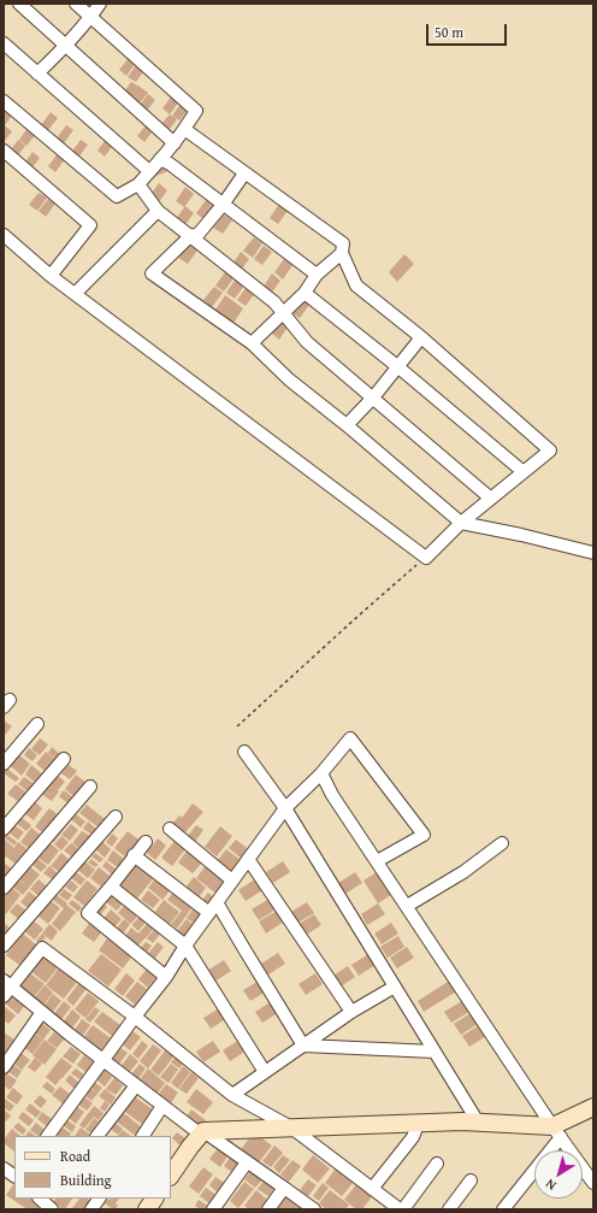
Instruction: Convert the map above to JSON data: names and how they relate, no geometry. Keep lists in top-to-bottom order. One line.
{"legend":["Road","Building"],"scale_bar":"50 m","north":"bottom left"}
